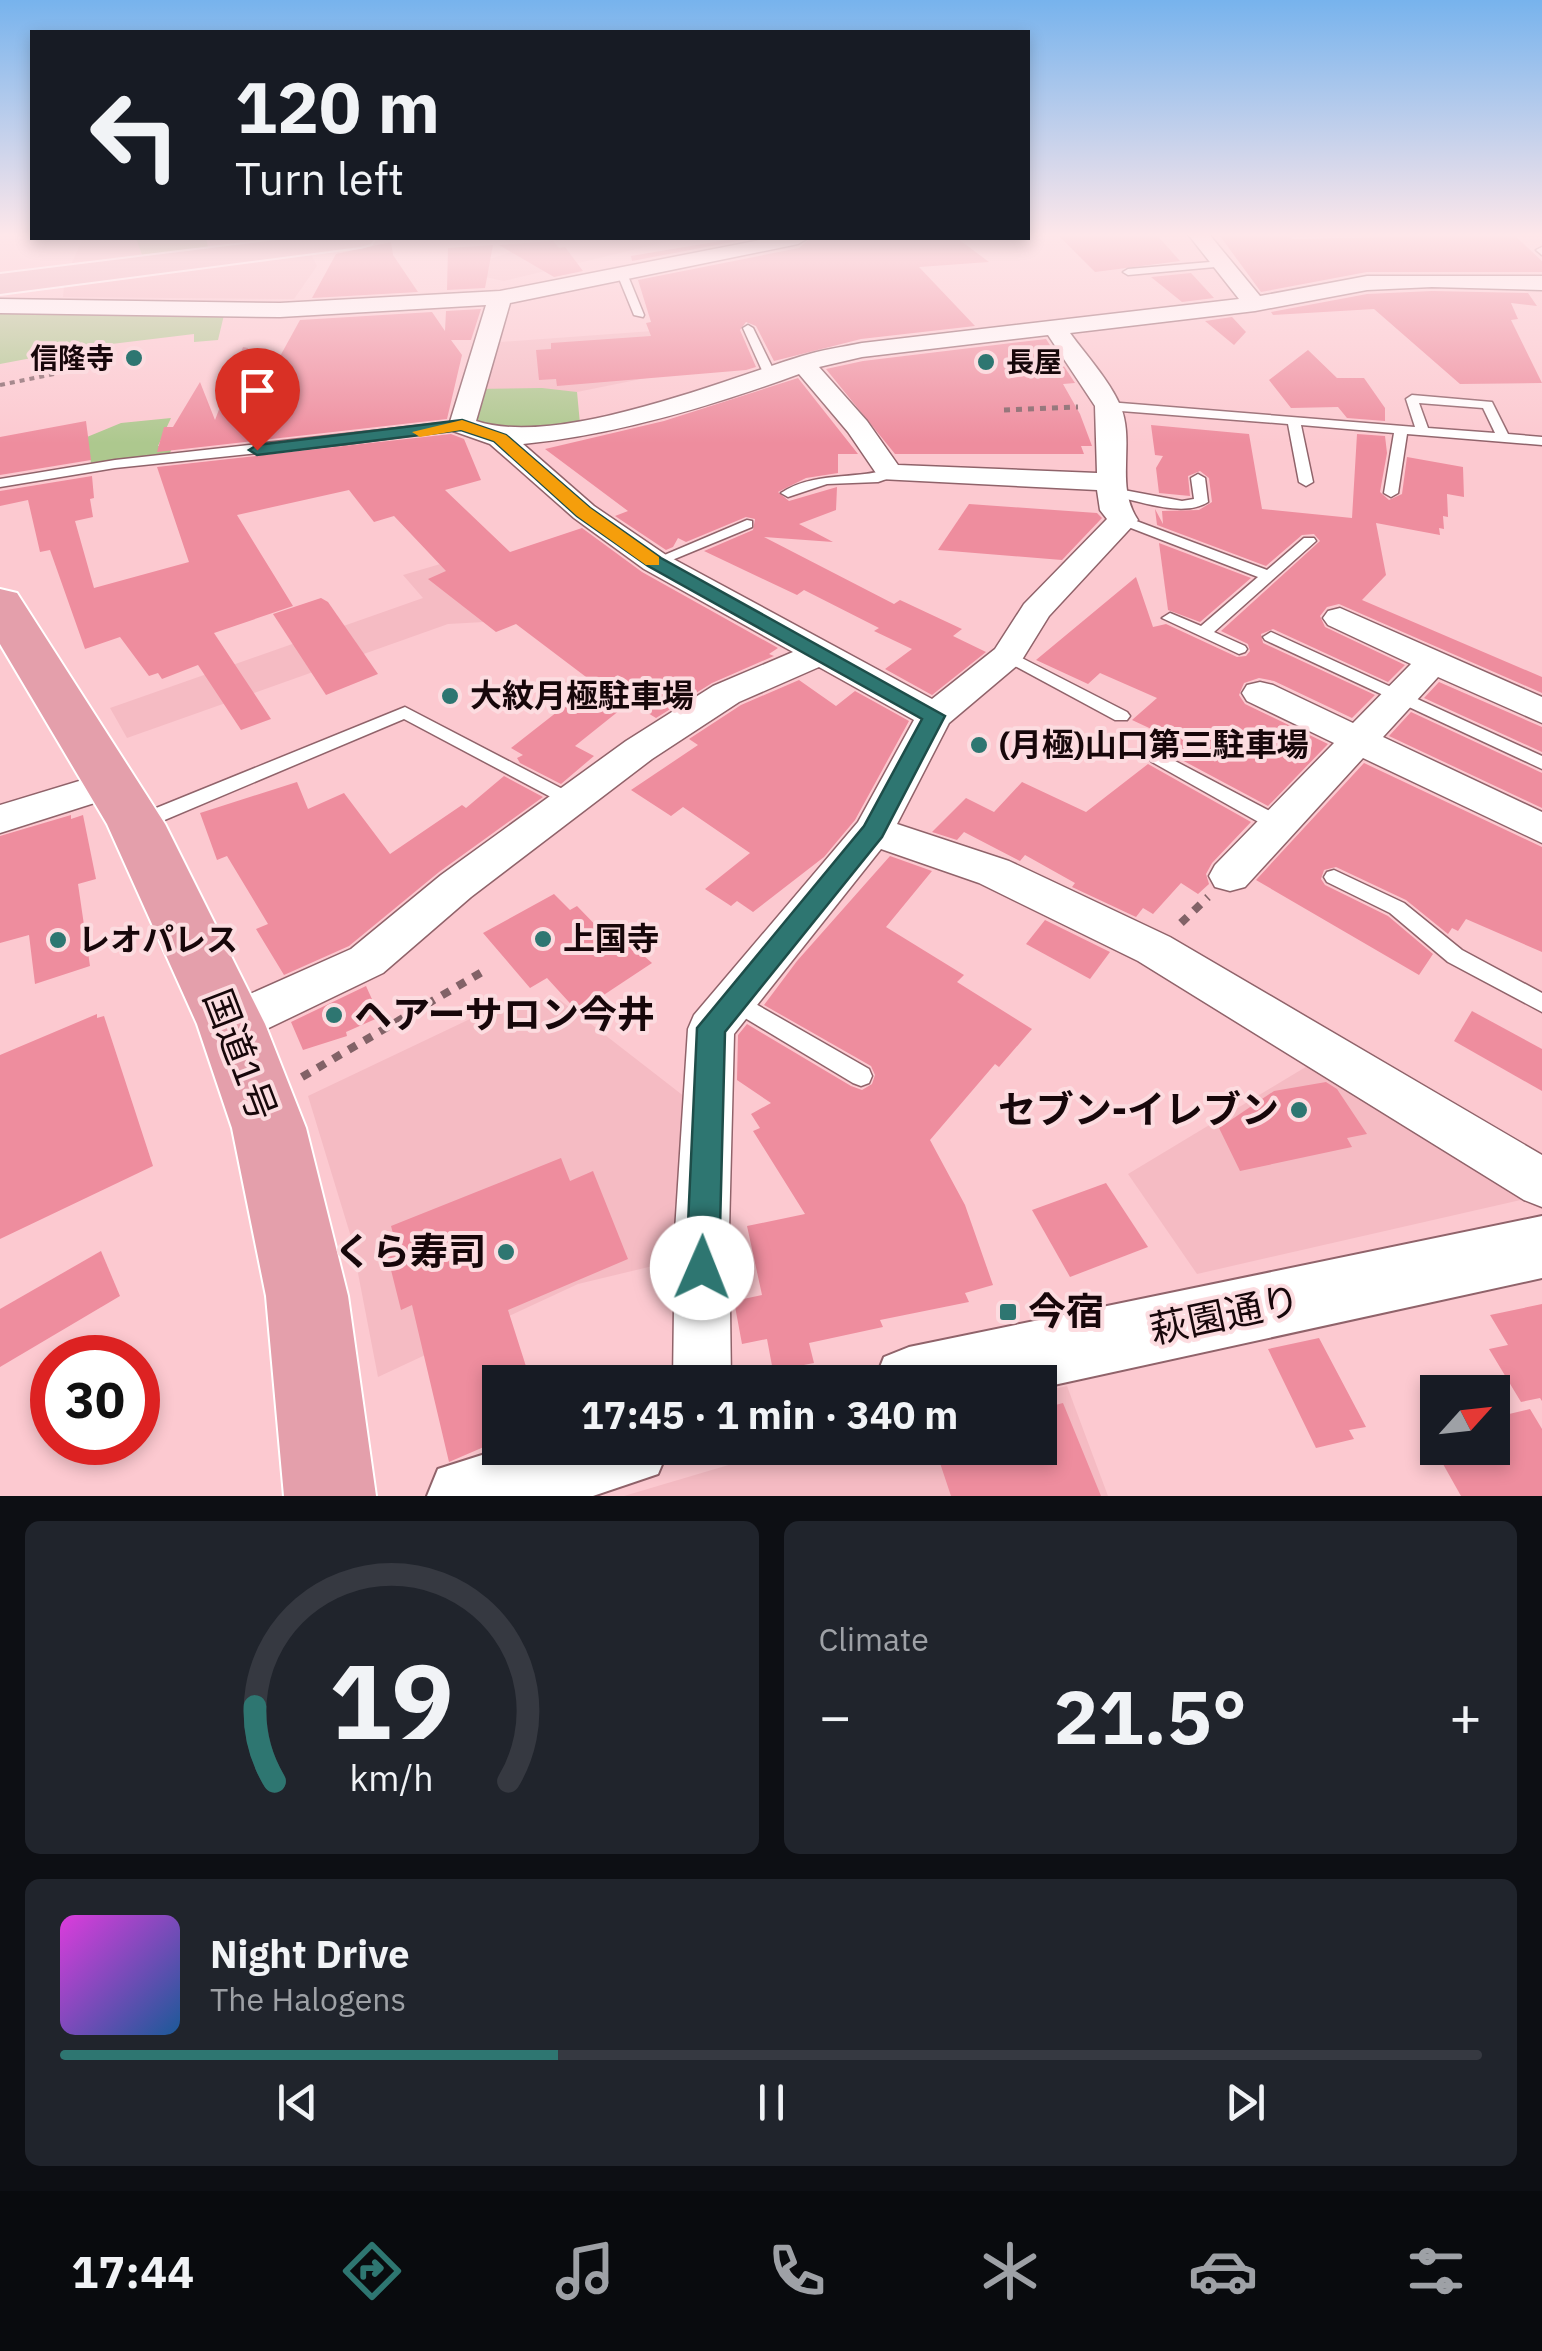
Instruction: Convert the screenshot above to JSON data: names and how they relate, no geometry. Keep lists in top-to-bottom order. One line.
{"streets":{"highway":["国道1号"],"street":["萩園通り"]},"places":{"other":["信隆寺","長屋","大紋月極駐車場","(月極)山口第三駐車場","上国寺","レオパレス","ヘアーサロン今井","セブン-イレブン","くら寿司"],"transit":["今宿"]},"north":"top right","page":{"turn":["120 m","Turn left"],"limit":"30","trip":"17:45 · 1 min · 340 m","tile":"Climate","heat":["−","21.5°","+"],"song":["Night Drive","The Halogens"],"tabs":"17:44","gauge":["19","km/h"]}}
